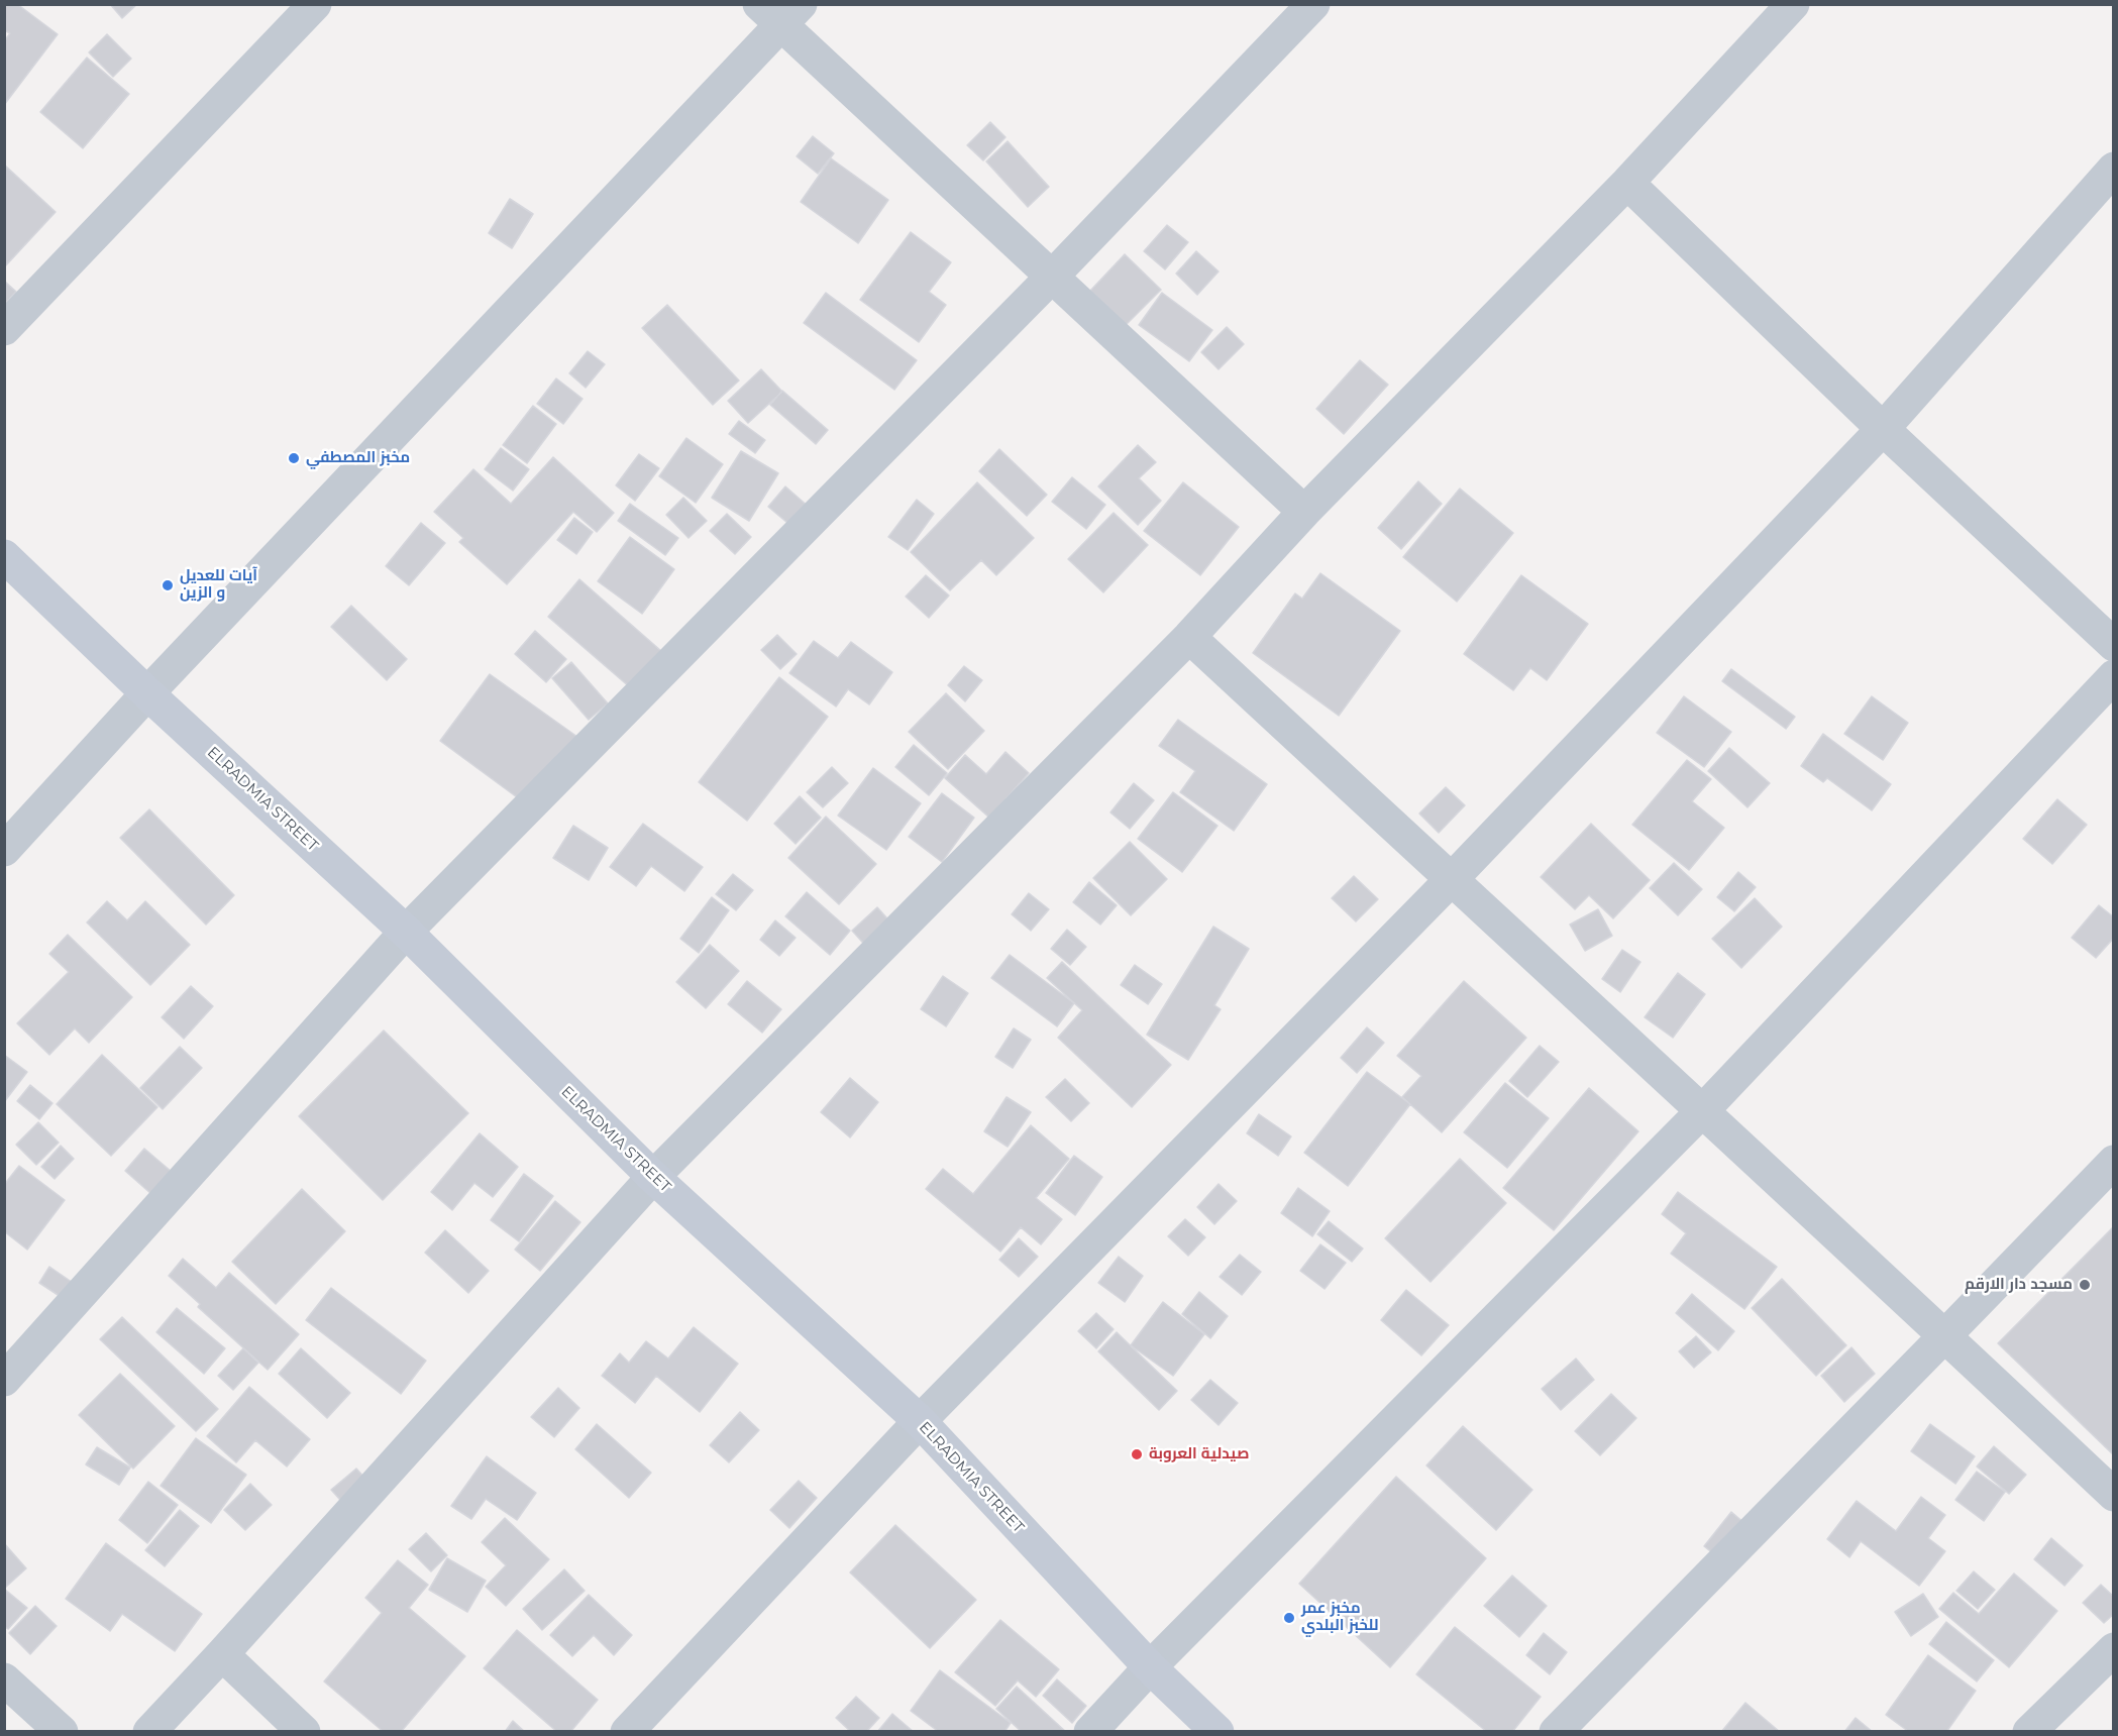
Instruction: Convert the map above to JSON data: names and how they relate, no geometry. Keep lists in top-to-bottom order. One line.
{"streets":{"street":["ELRADMIA STREET"]},"places":["مخبز المصطفي","آيات للعديل و الزين","مسجد دار الارقم","صيدلية العروبة","مخبز عمر للخبز البلدي"]}
